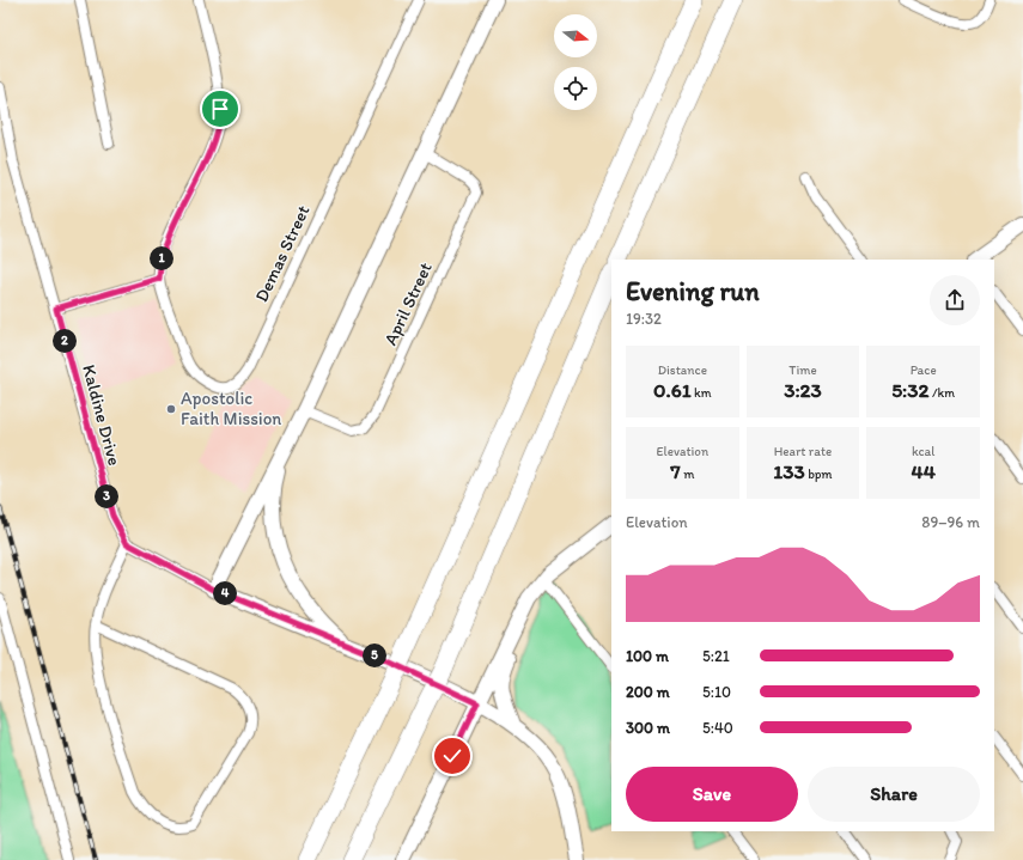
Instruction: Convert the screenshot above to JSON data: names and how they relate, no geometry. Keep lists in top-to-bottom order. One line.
{"streets":{"street":["Demas Street","April Street","Kaldine Drive"]},"places":["Apostolic Faith Mission"],"north":"right","page":{"pins":["1","2","3","4","5"],"heading":["Evening run","19:32"],"stats":[["Distance","0.61 km"],["Time","3:23"],["Pace","5:32 /km"],["Elevation","7 m"],["Heart rate","133 bpm"],["kcal","44"]],"chart":["Elevation","89–96 m"],"list":[{"name":"100 m","note":"5:21"},{"name":"200 m","note":"5:10"},{"name":"300 m","note":"5:40"}],"buttons":["Save","Share"]}}
